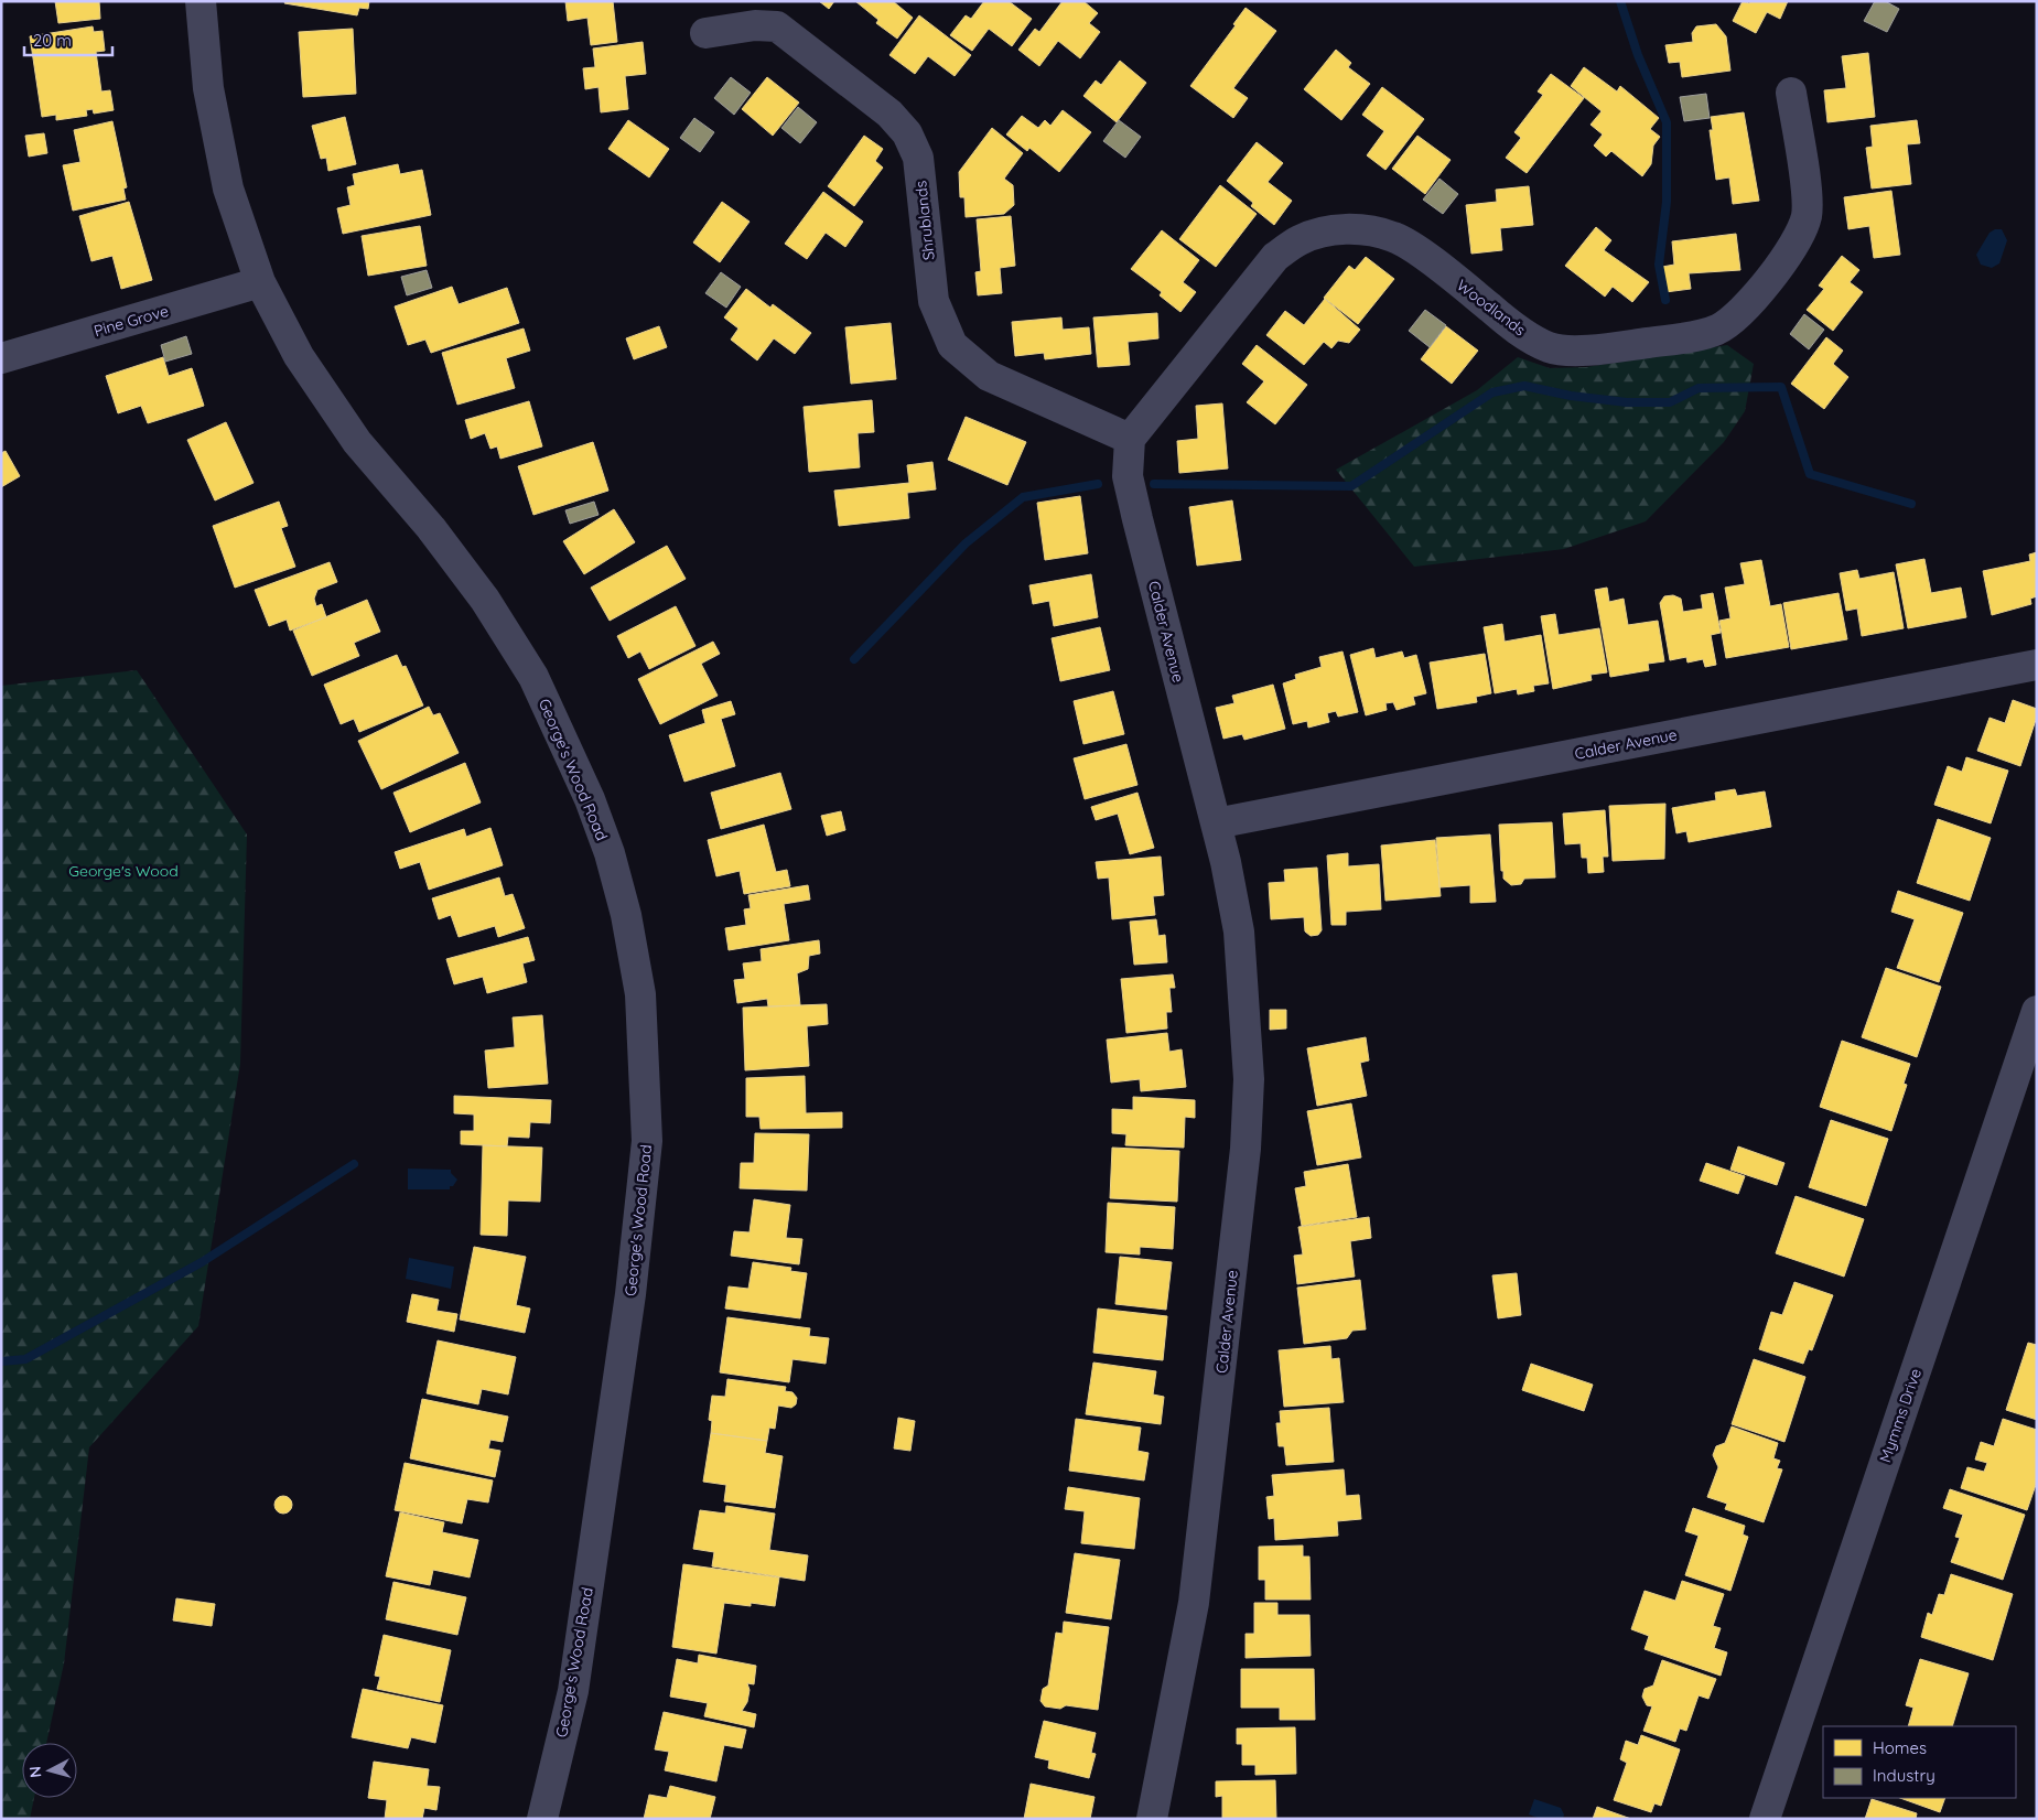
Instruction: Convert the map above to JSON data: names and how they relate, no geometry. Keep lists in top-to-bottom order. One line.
{"streets":{"street":["Shrublands","Woodlands","Pine Grove","Calder Avenue","George's Wood Road","Mymms Drive"]},"crossings":[["Shrublands","Woodlands"],["Shrublands","Calder Avenue"],["Woodlands","Calder Avenue"],["Pine Grove","George's Wood Road"]],"parks":["George's Wood"],"legend":["Homes","Industry"],"scale_bar":"20 m","north":"left"}
